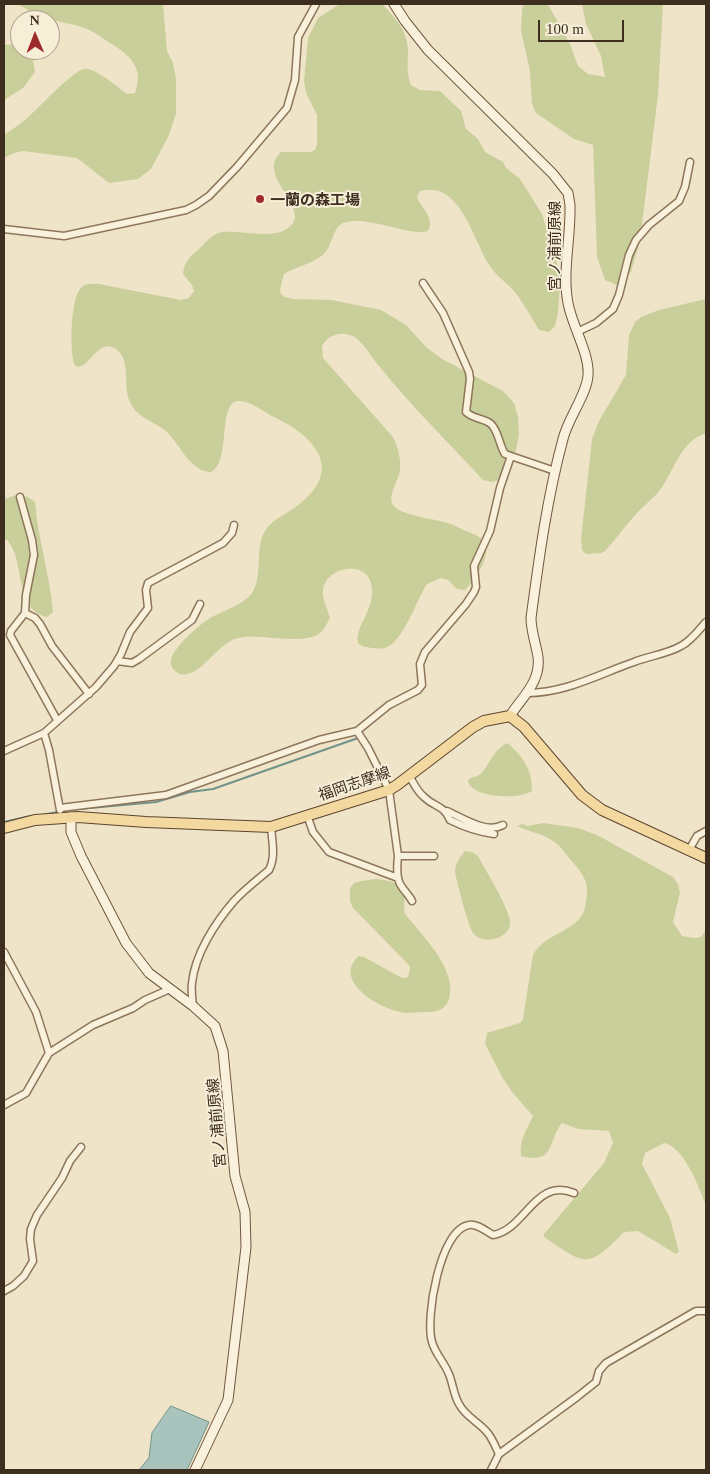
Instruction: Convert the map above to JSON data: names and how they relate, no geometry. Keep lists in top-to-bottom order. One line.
{"streets":{"main road":["宮ノ浦前原線","福岡志摩線"]},"crossings":[["宮ノ浦前原線","福岡志摩線"]],"places":["一蘭の森工場"],"scale_bar":"100 m","north":"top"}
